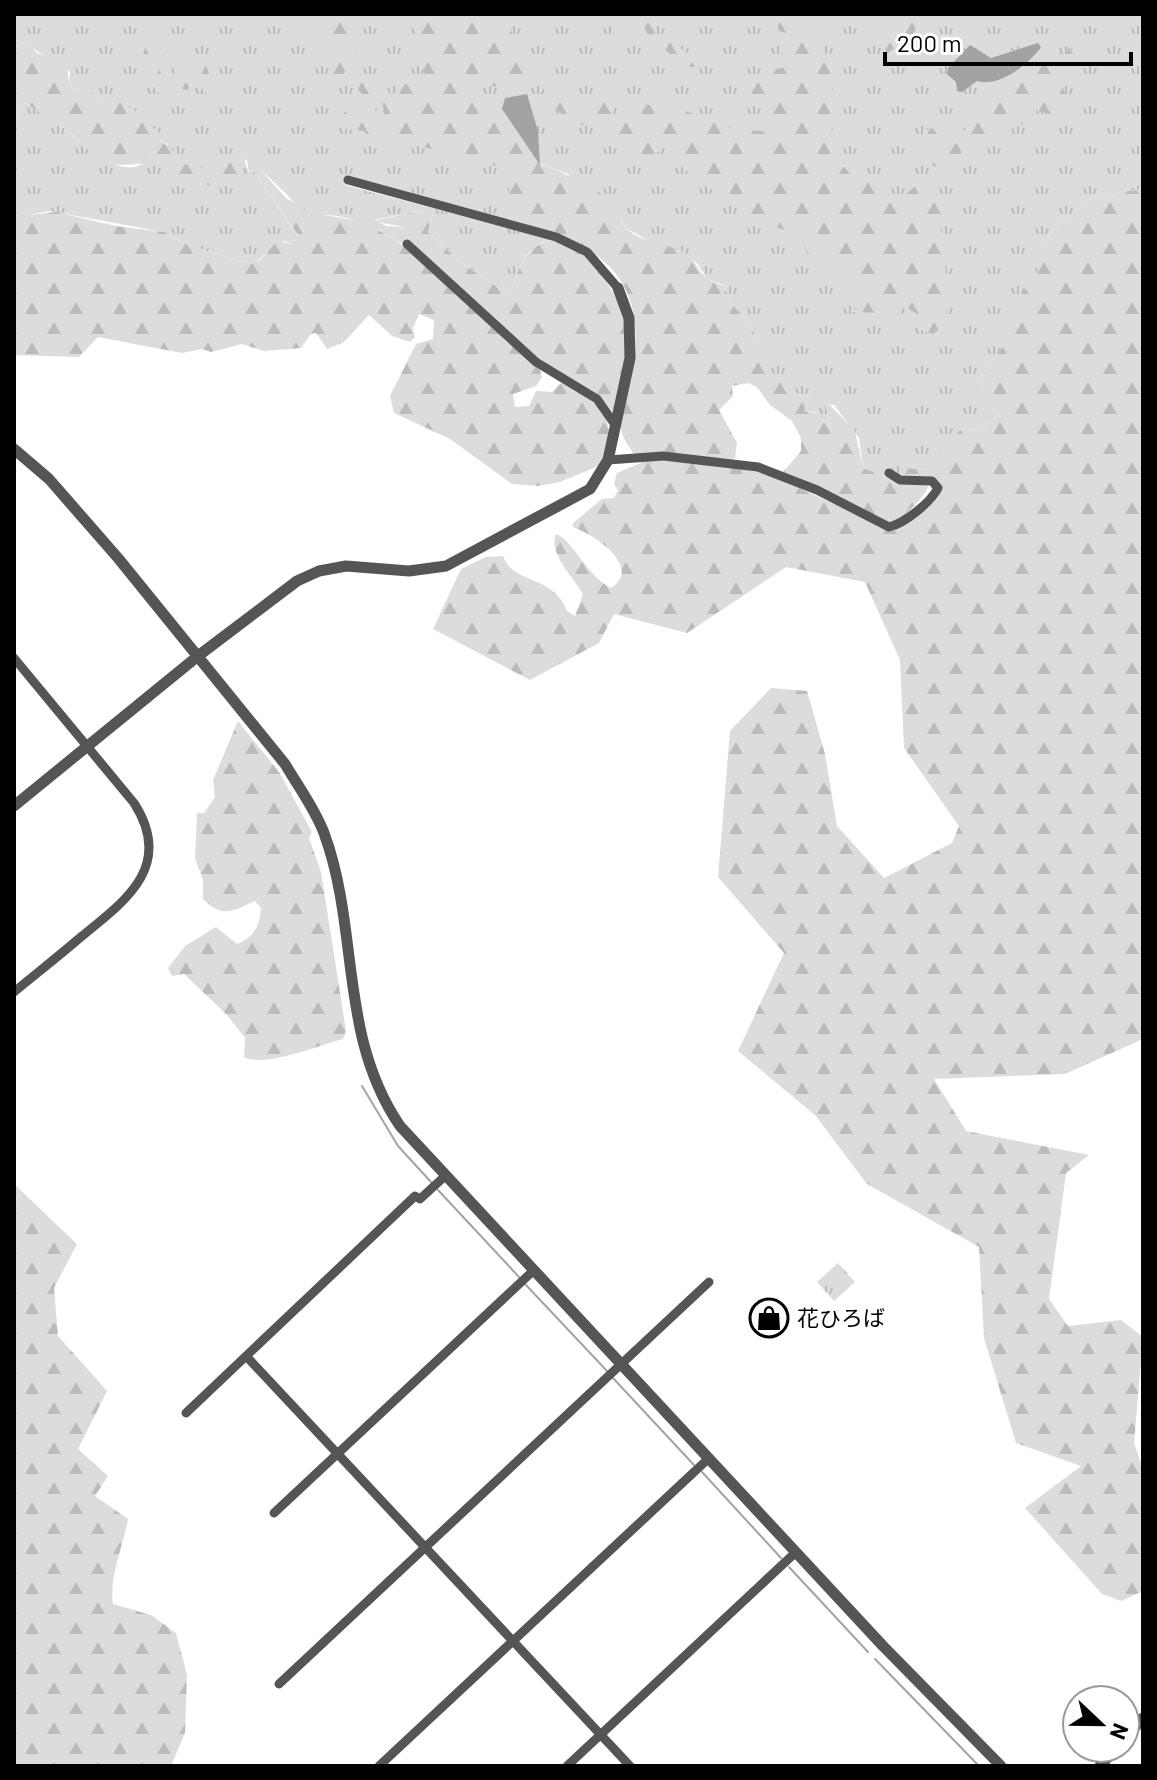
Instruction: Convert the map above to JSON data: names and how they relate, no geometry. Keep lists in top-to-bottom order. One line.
{"places":{"shop":["花ひろば"]},"scale_bar":"200 m","north":"right"}
